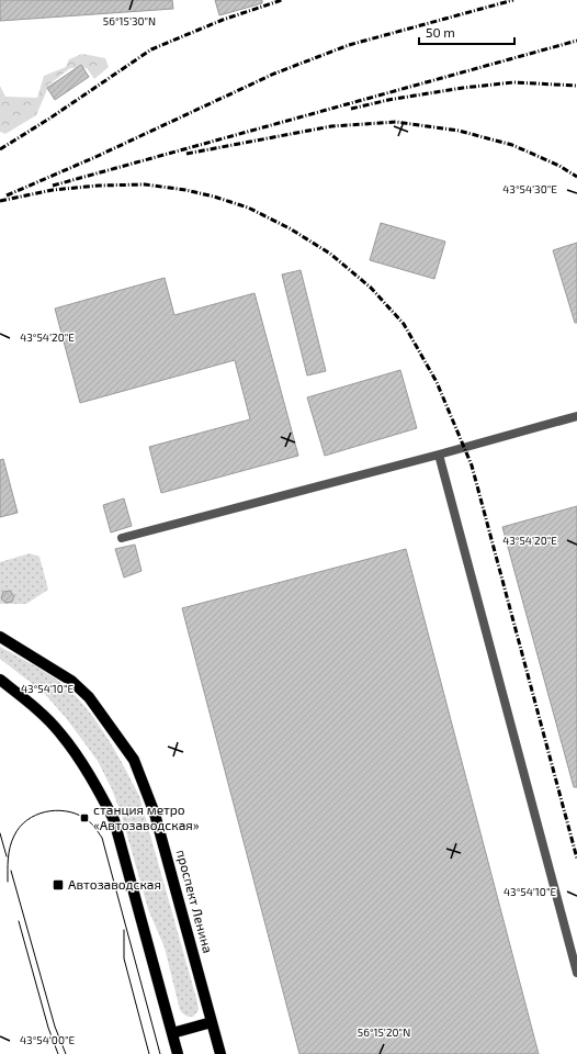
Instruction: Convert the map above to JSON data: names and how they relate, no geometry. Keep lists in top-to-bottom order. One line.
{"streets":{"main road":["проспект Ленина"]},"places":{"transit":["станция метро «Автозаводская»","Автозаводская"]},"scale_bar":"50 m","coordinates":["56°15'30\"N","43°54'30\"E","43°54'20\"E","43°54'10\"E","56°15'20\"N","43°54'00\"E"]}
